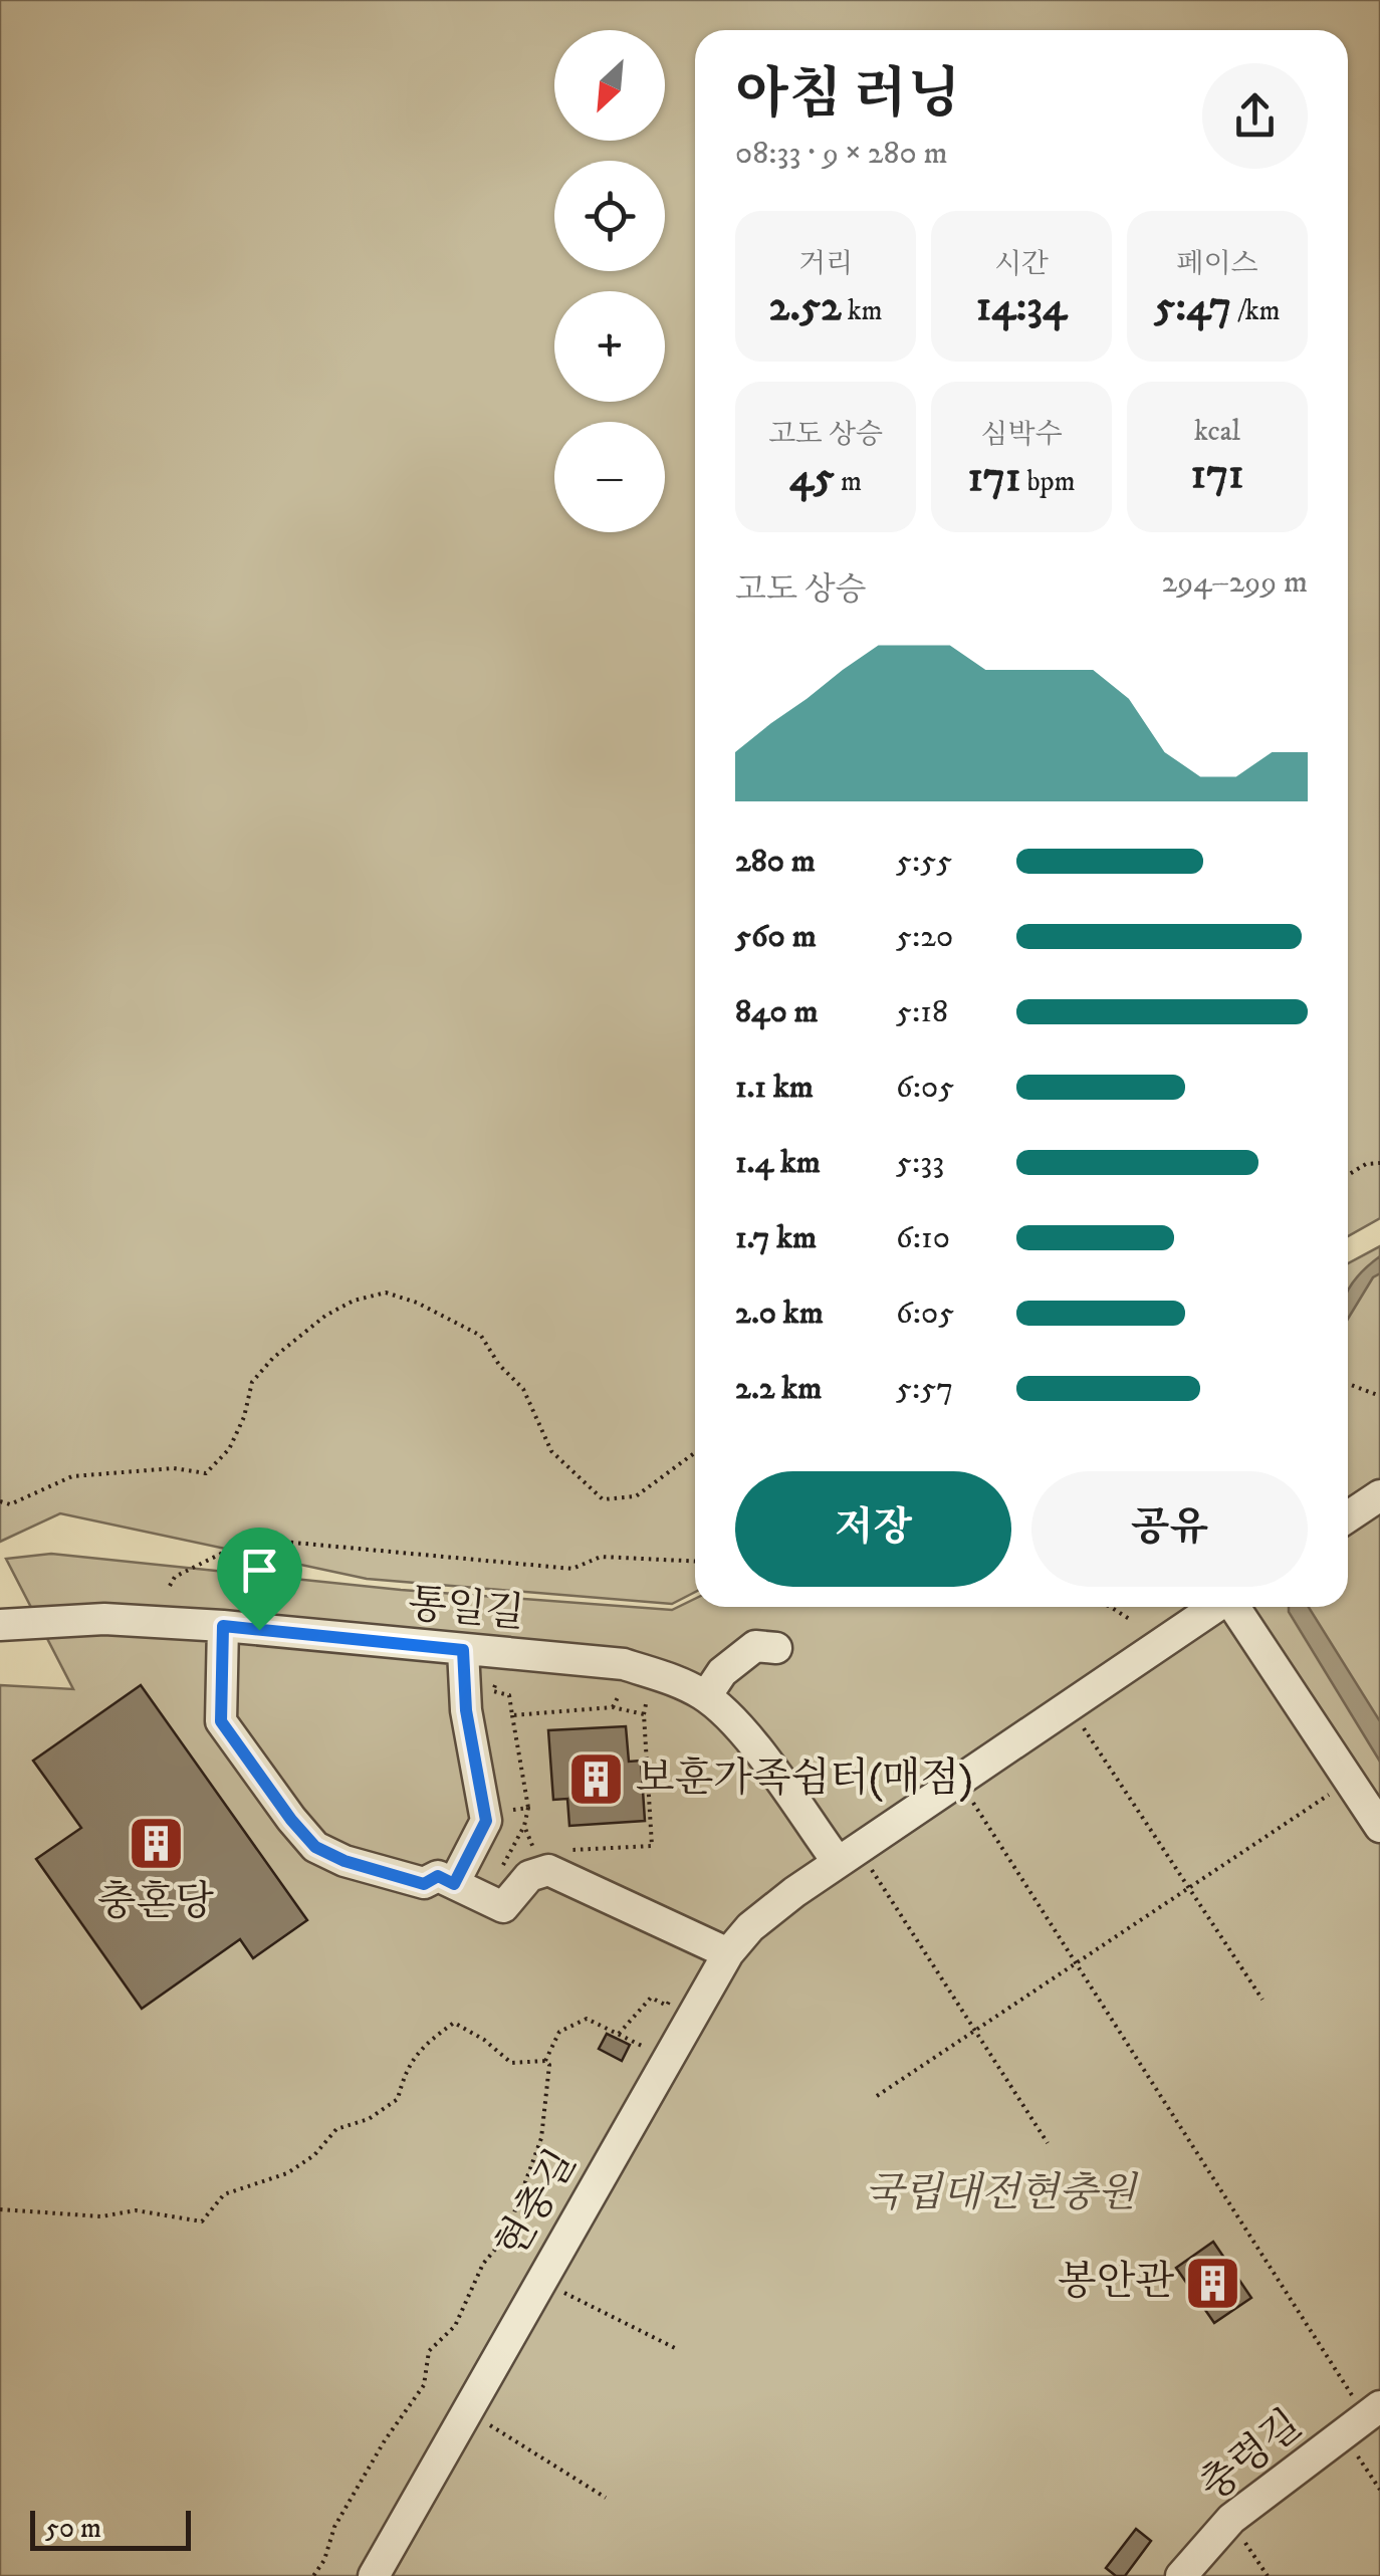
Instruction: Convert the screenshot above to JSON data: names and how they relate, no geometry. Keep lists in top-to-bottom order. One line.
{"streets":{"lane":["통일길","현충길","충령길"]},"crossings":[["통일길","현충길"]],"parks":["국립대전현충원"],"places":{"building":["보훈가족쉼터(매점)","충혼당","봉안관"]},"scale_bar":"50 m","north":"bottom left","page":{"map_buttons":["+","−"],"heading":["아침 러닝","08:33 · 9 × 280 m"],"stats":[["거리","2.52 km"],["시간","14:34"],["페이스","5:47 /km"],["고도 상승","45 m"],["심박수","171 bpm"],["kcal","171"]],"chart":["고도 상승","294–299 m"],"list":[{"name":"280 m","note":"5:55"},{"name":"560 m","note":"5:20"},{"name":"840 m","note":"5:18"},{"name":"1.1 km","note":"6:05"},{"name":"1.4 km","note":"5:33"},{"name":"1.7 km","note":"6:10"},{"name":"2.0 km","note":"6:05"},{"name":"2.2 km","note":"5:57"}],"buttons":["저장","공유"],"scale":"50 m"}}
